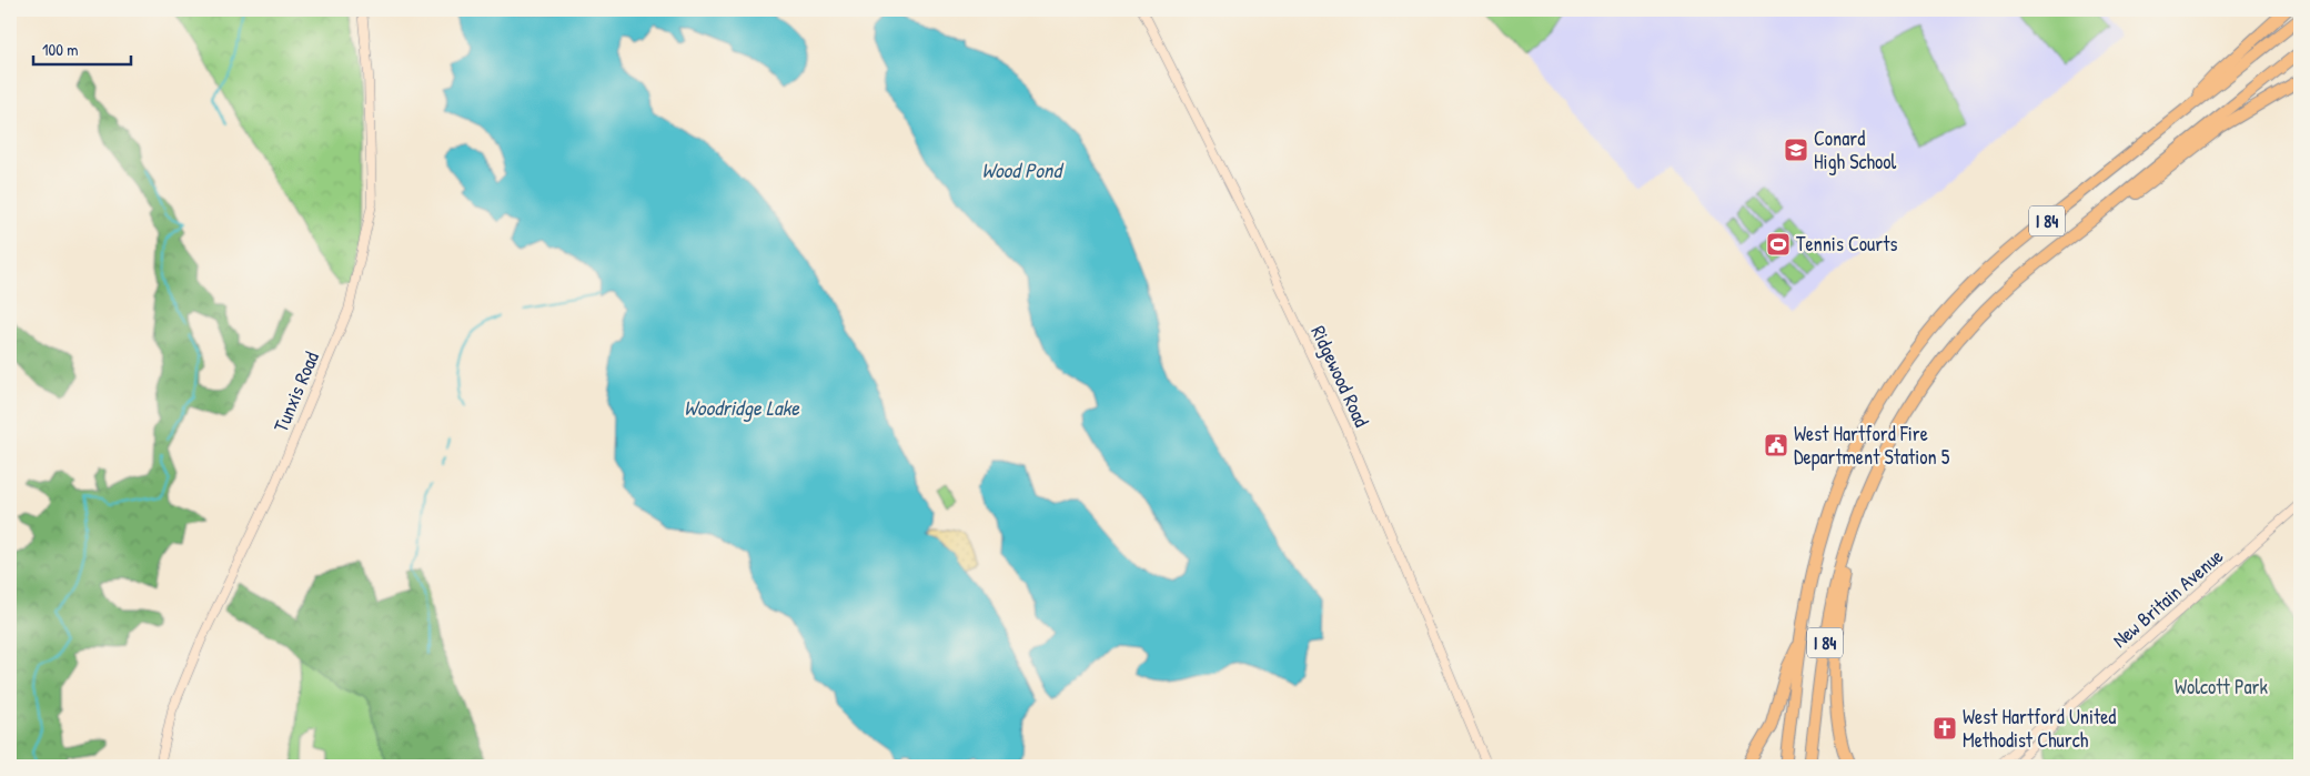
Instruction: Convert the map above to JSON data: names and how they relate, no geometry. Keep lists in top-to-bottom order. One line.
{"streets":{"highway":["I 84"],"main road":["Ridgewood Road","Tunxis Road","New Britain Avenue"]},"water":["Wood Pond","Woodridge Lake"],"parks":["Wolcott Park"],"places":{"school or university":["Conard High School"],"sports":["Tennis Courts"],"public building":["West Hartford Fire Department Station 5"],"church":["West Hartford United Methodist Church"]},"scale_bar":"100 m"}
